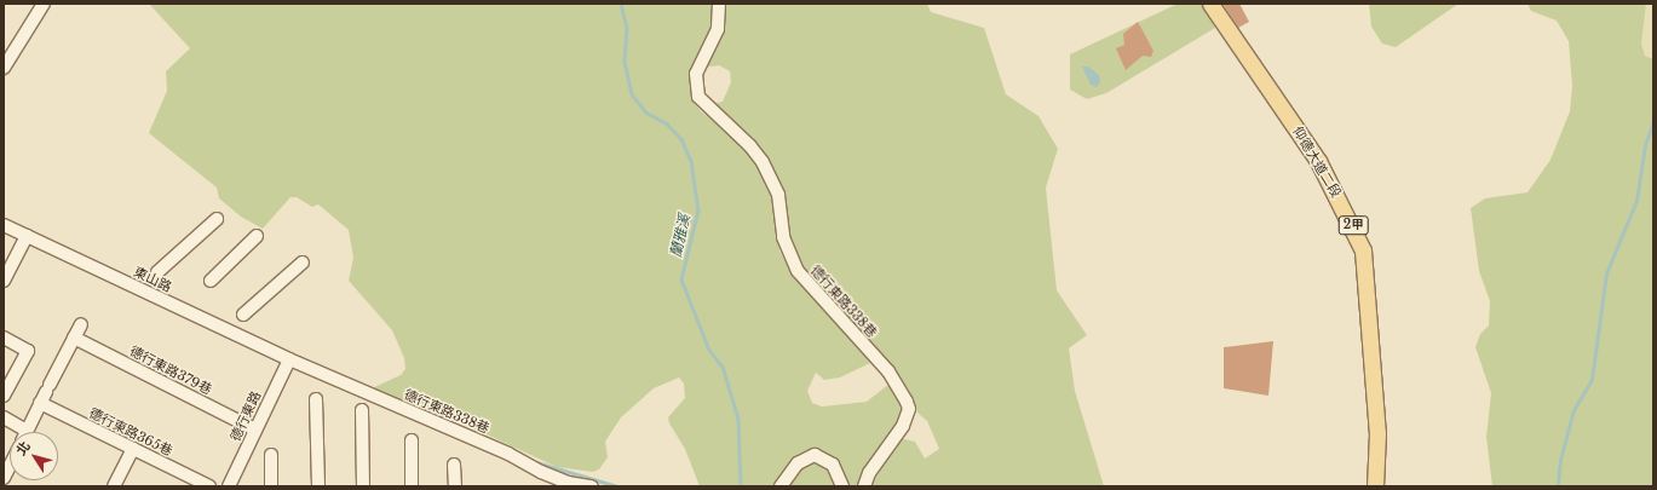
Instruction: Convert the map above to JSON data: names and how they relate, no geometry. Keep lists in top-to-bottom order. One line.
{"streets":{"main road":["仰德大道二段","2甲"],"street":["東山路","德行東路338巷","德行東路379巷","德行東路","德行東路365巷"]},"crossings":[["東山路","德行東路338巷"],["東山路","德行東路"],["德行東路338巷","德行東路"],["德行東路379巷","德行東路"]],"water":["蘭雅溪"],"north":"top left"}
